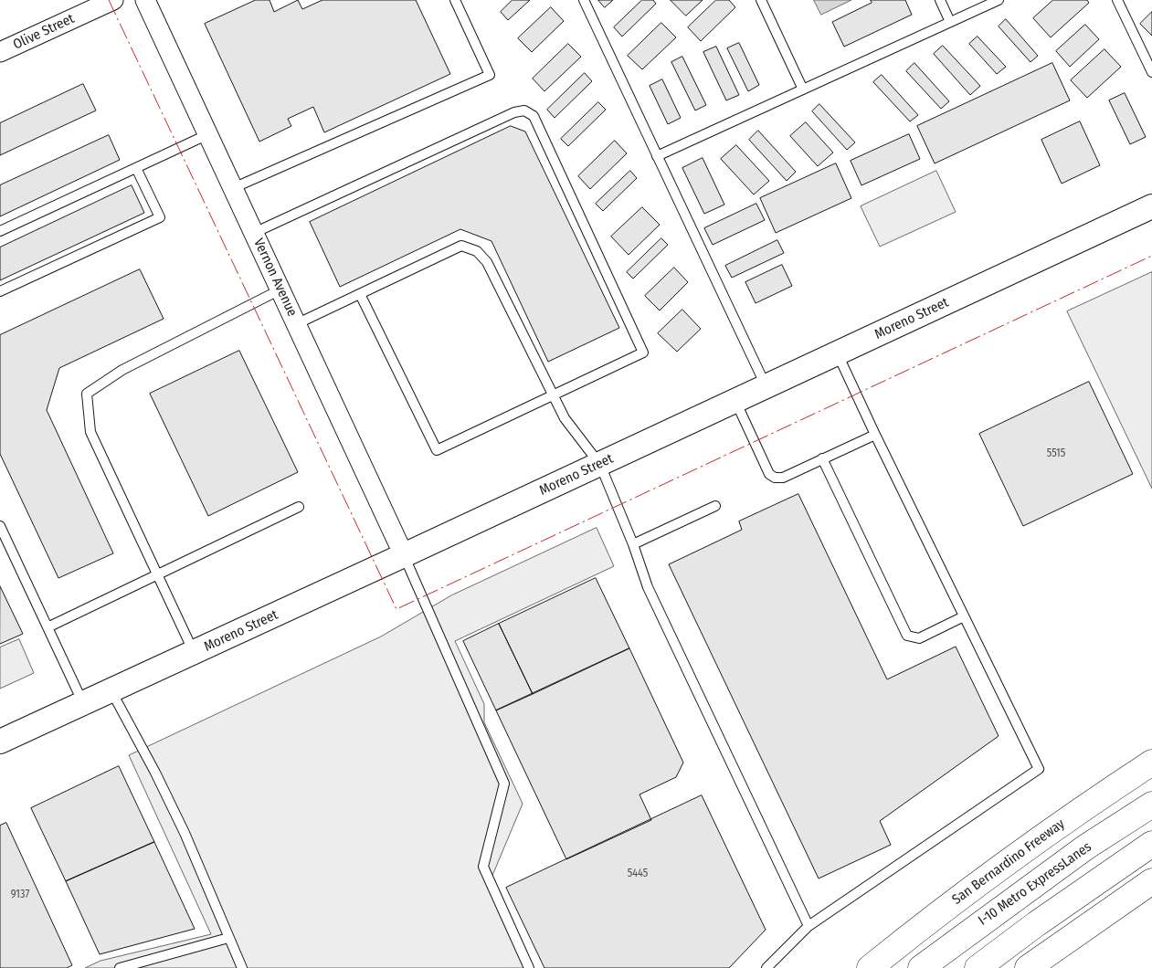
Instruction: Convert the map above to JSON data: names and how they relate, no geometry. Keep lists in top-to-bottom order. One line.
{"streets":{"highway":["San Bernardino Freeway","I-10 Metro ExpressLanes"],"street":["Olive Street","Vernon Avenue","Moreno Street"]},"crossings":[["Vernon Avenue","Moreno Street"]],"house_numbers":["5515","5445","9137"]}
